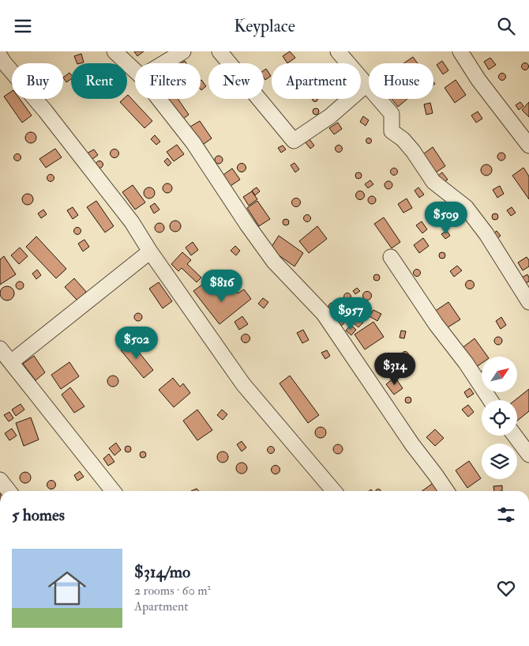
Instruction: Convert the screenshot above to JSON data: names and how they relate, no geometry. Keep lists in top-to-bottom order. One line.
{"north":"top right","page":{"header":"Keyplace","chip":["Buy","Rent","Filters","New","Apartment","House"],"price":["$509","$816","$957","$502","$314"],"heading":"5 homes","list":[{"name":"$314/mo","note":"2 rooms · 60 m² · Apartment"}]}}
